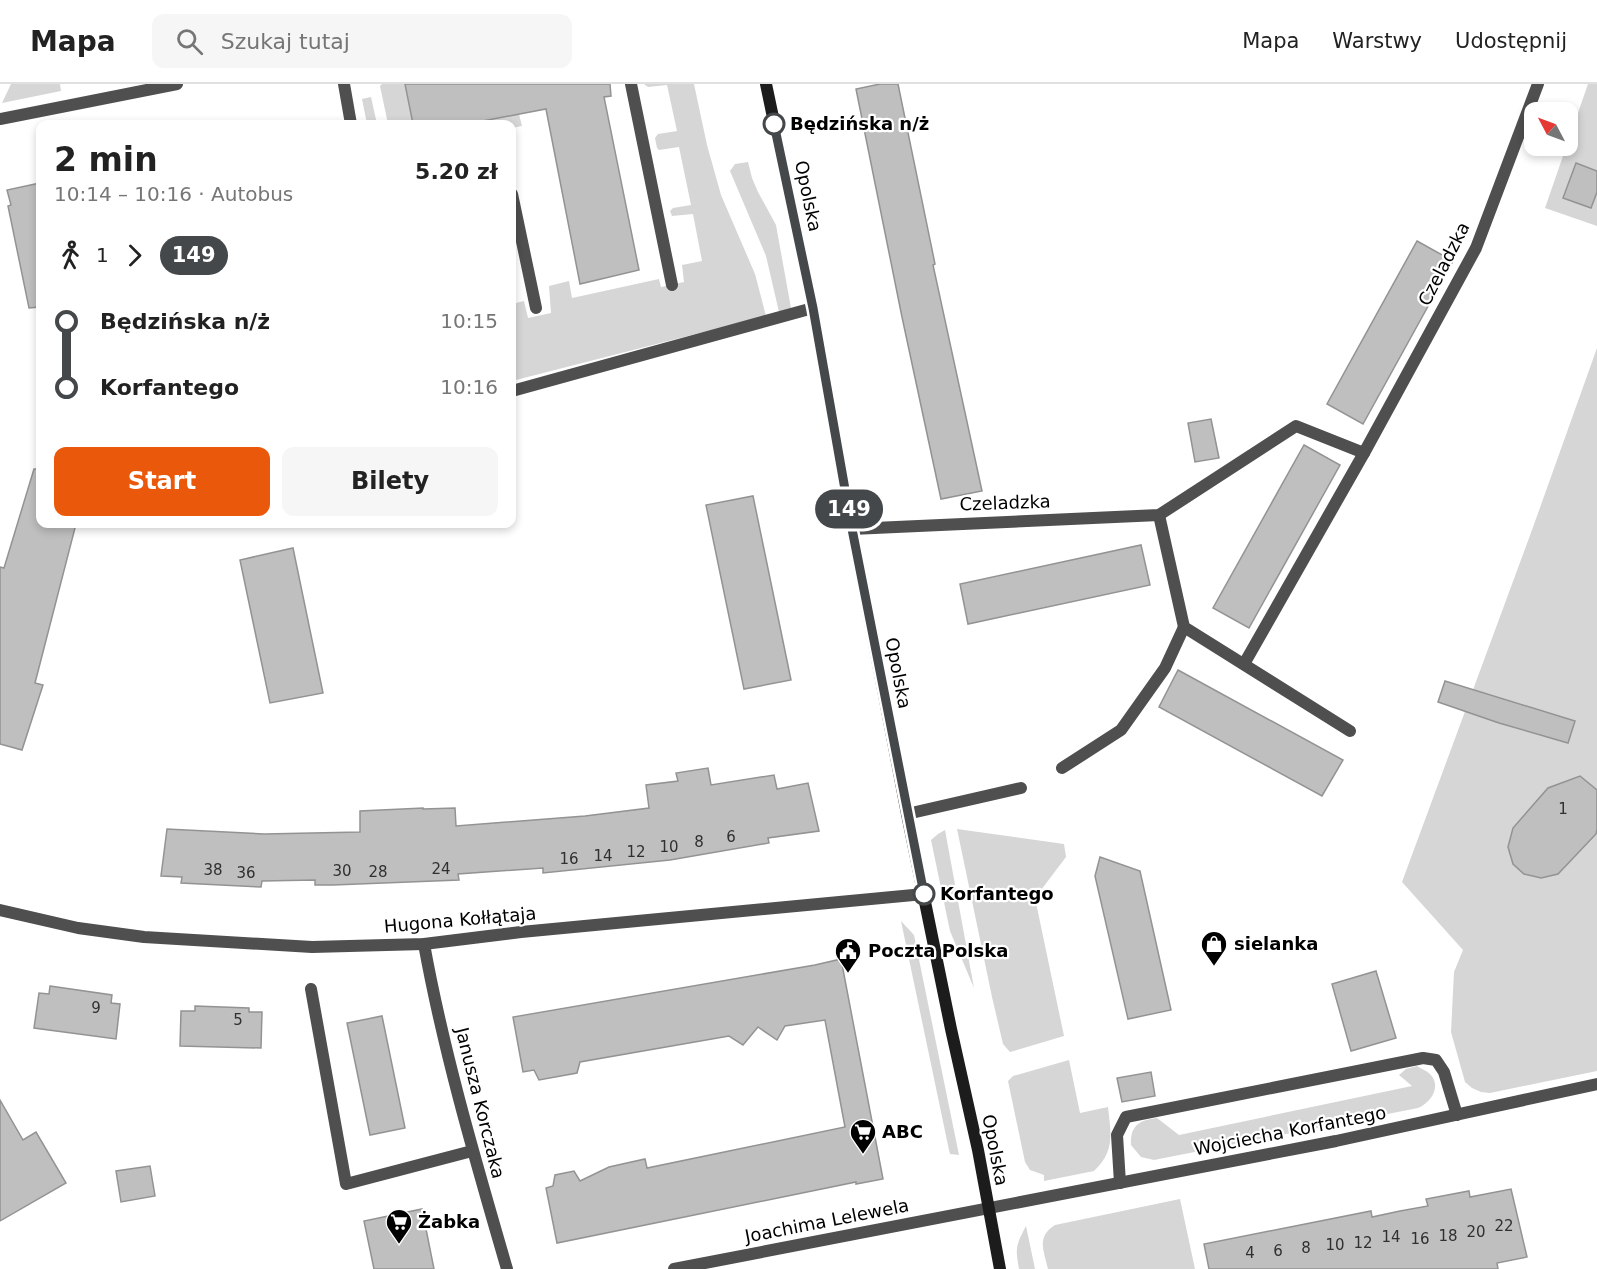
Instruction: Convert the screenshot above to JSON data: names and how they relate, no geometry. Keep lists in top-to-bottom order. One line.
{"streets":{"street":["Opolska","Czeladzka","Hugona Kołłątaja","Janusza Korczaka","Wojciecha Korfantego","Joachima Lelewela"]},"crossings":[["Opolska","Czeladzka"],["Opolska","Hugona Kołłątaja"],["Opolska","Wojciecha Korfantego"],["Opolska","Joachima Lelewela"],["Hugona Kołłątaja","Janusza Korczaka"],["Wojciecha Korfantego","Joachima Lelewela"]],"places":{"other":["Będzińska n/ż","Korfantego"],"shop":["sielanka"],"public building":["Poczta Polska"],"supermarket":["ABC","Żabka"]},"lines":["bus line 149"],"house_numbers":["1","6","8","10","12","14","16","24","38","30","28","36","9","5","22","20","18","14","16","12","10","8","6","4"],"north":"top left","page":{"header":"Mapa","search":"Szukaj tutaj","nav":["Mapa","Warstwy","Udostępnij"],"on_map":"149","heading":["2 min","10:14 – 10:16 · Autobus","5.20 zł"],"legs":["1","149"],"list":[{"name":"Będzińska n/ż","value":"10:15"},{"name":"Korfantego","value":"10:16"}],"buttons":["Start","Bilety"]}}
